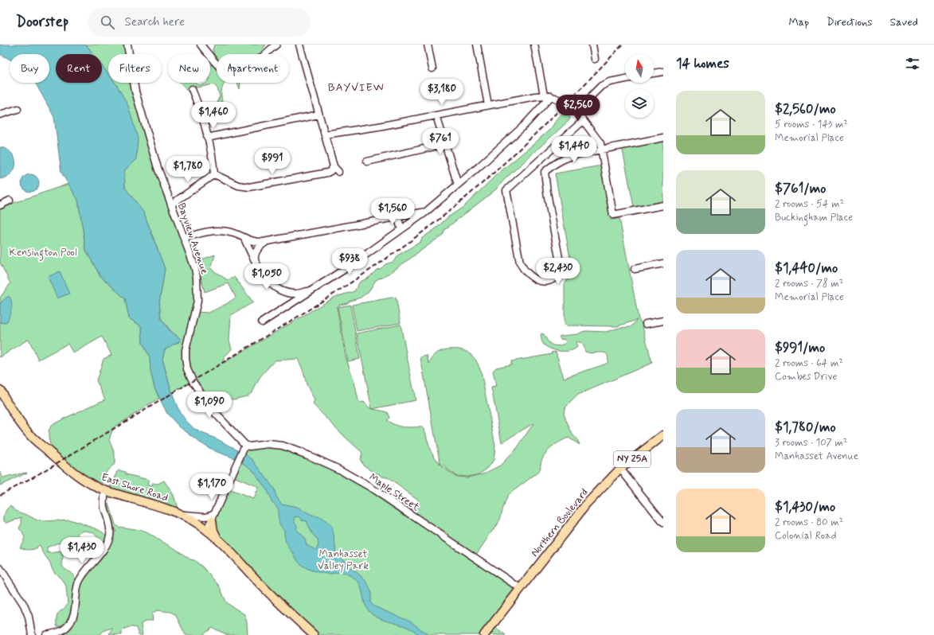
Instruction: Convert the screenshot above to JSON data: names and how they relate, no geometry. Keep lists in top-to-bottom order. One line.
{"streets":{"main road":["NY 25A","East Shore Road","Northern Boulevard"],"street":["Bayview Avenue","Maple Street"]},"crossings":[["Bayview Avenue","Maple Street"],["Maple Street","Northern Boulevard"]],"districts":["BAYVIEW"],"parks":["Kensington Pool","Manhasset Valley Park"],"north":"top","page":{"header":"Doorstep","search":"Search here","nav":["Map","Directions","Saved"],"heading":"14 homes","chip":["Buy","Rent","Filters","New","Apartment"],"price":["$3,180","$2,560","$1,460","$761","$1,440","$991","$1,780","$1,560","$938","$2,430","$1,050","$1,090","$1,170","$1,430"],"list":[{"name":"$2,560/mo","note":"5 rooms · 143 m² · Memorial Place"},{"name":"$761/mo","note":"2 rooms · 54 m² · Buckingham Place"},{"name":"$1,440/mo","note":"2 rooms · 78 m² · Memorial Place"},{"name":"$991/mo","note":"2 rooms · 64 m² · Combes Drive"},{"name":"$1,780/mo","note":"3 rooms · 107 m² · Manhasset Avenue"},{"name":"$1,430/mo","note":"2 rooms · 80 m² · Colonial Road"}]}}
